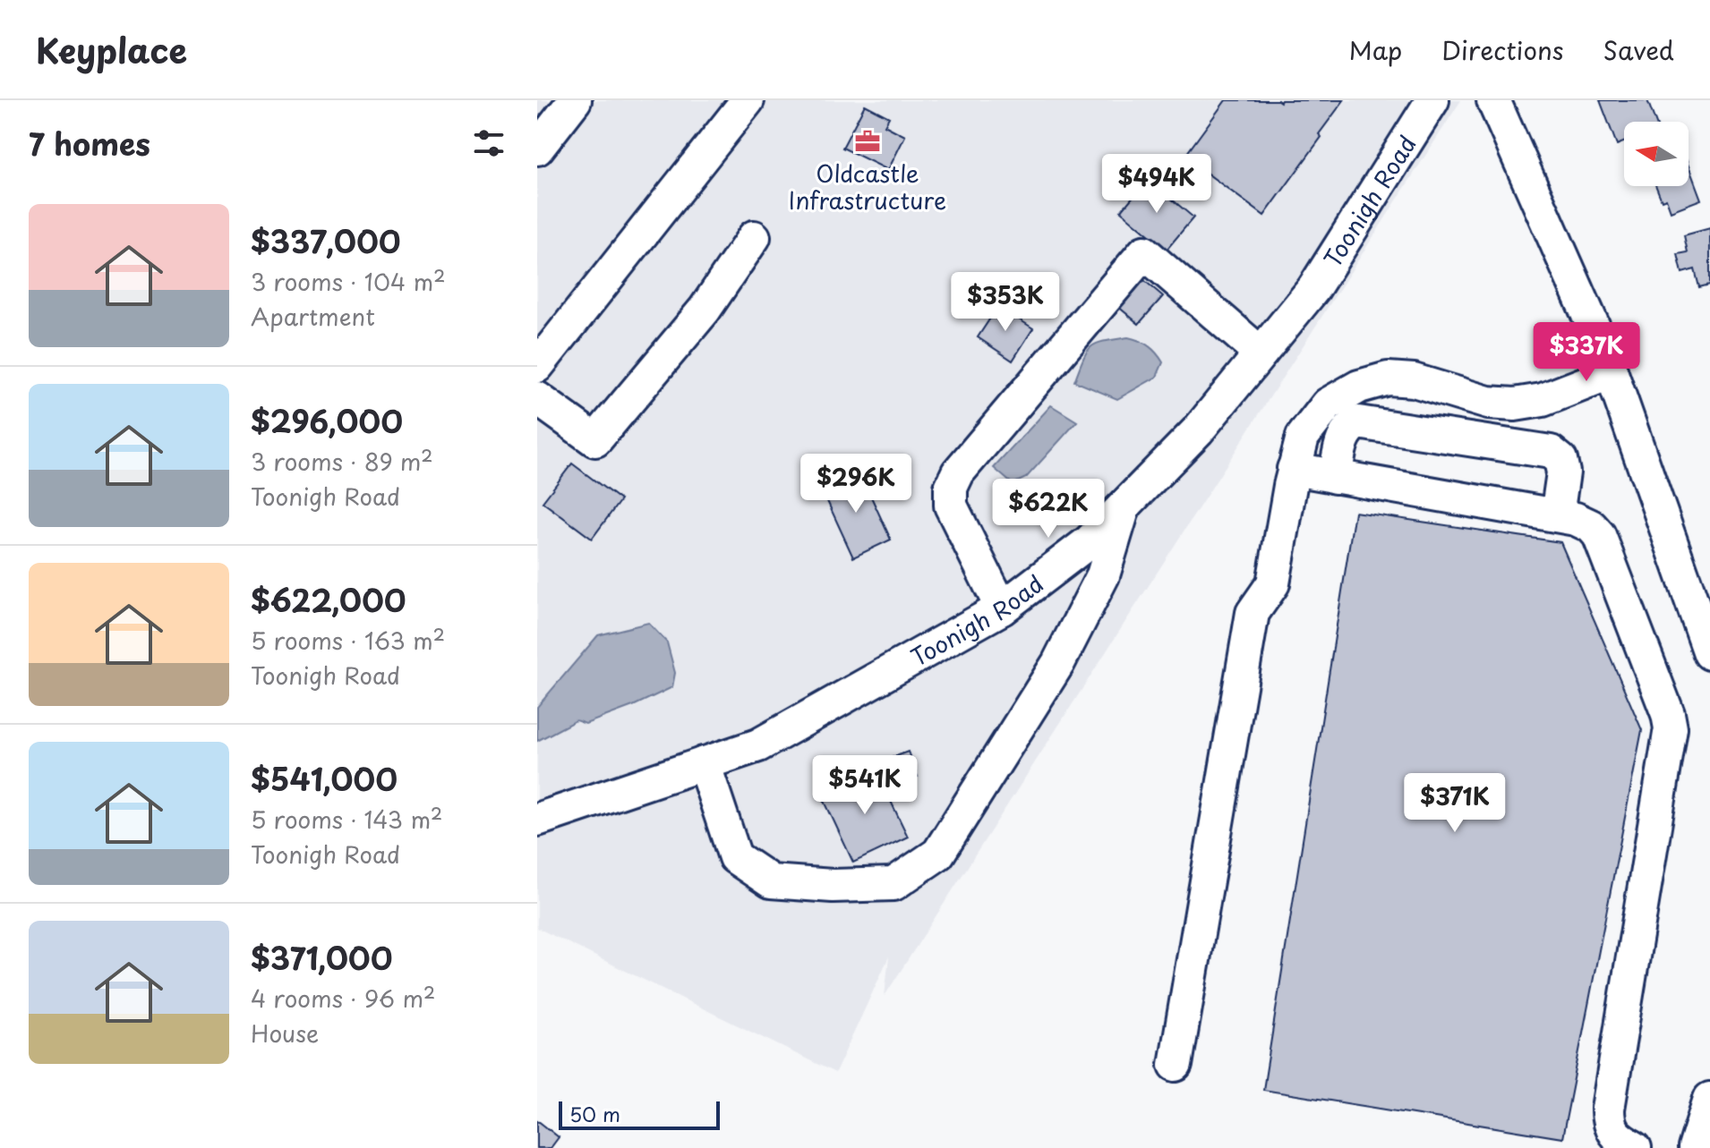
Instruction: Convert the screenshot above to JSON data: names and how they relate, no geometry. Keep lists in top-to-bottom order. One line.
{"streets":{"street":["Toonigh Road"]},"places":{"office":["Oldcastle Infrastructure"]},"scale_bar":"50 m","north":"left","page":{"header":"Keyplace","nav":["Map","Directions","Saved"],"heading":"7 homes","price":["$494K","$353K","$337K","$296K","$622K","$541K","$371K"],"list":[{"name":"$337,000","note":"3 rooms · 104 m² · Apartment"},{"name":"$296,000","note":"3 rooms · 89 m² · Toonigh Road"},{"name":"$622,000","note":"5 rooms · 163 m² · Toonigh Road"},{"name":"$541,000","note":"5 rooms · 143 m² · Toonigh Road"},{"name":"$371,000","note":"4 rooms · 96 m² · House"}],"scale":"50 m"}}
